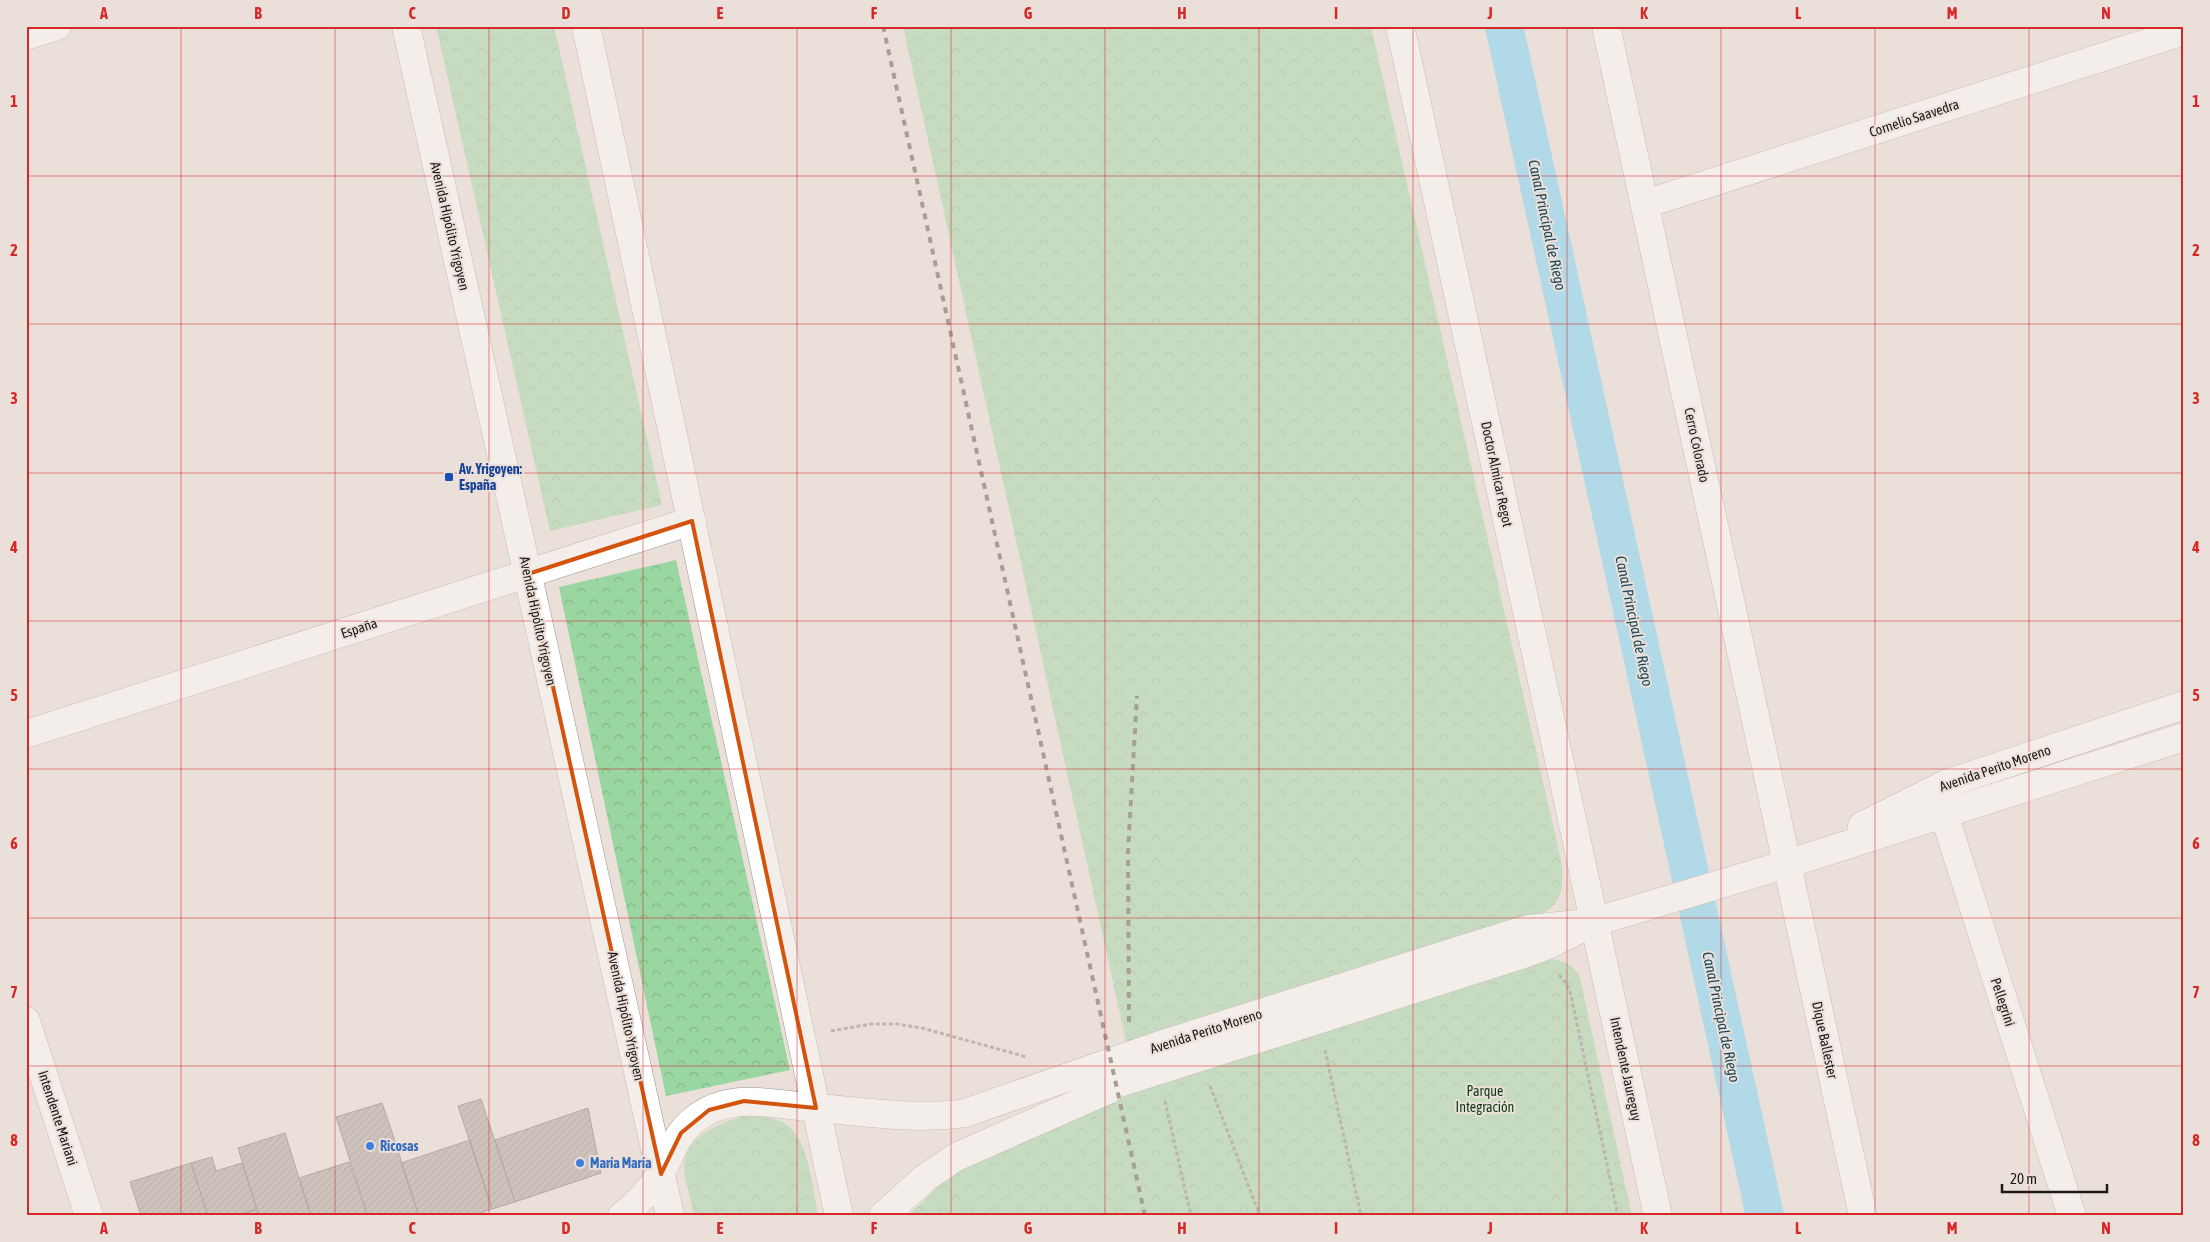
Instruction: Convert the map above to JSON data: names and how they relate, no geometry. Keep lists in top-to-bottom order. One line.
{"streets":{"street":["Cornelio Saavedra","Avenida Hipólito Yrigoyen","Cerro Colorado","Doctor Almicar Regot","España","Avenida Perito Moreno","Pellegrini","Dique Ballester","Intendente Jaureguy","Intendente Mariani"]},"crossings":[["Cornelio Saavedra","Cerro Colorado"],["Avenida Hipólito Yrigoyen","España"],["Avenida Hipólito Yrigoyen","Avenida Perito Moreno"],["Cerro Colorado","Avenida Perito Moreno"],["Cerro Colorado","Dique Ballester"],["Doctor Almicar Regot","Avenida Perito Moreno"],["Doctor Almicar Regot","Intendente Jaureguy"],["Avenida Perito Moreno","Pellegrini"],["Avenida Perito Moreno","Dique Ballester"],["Avenida Perito Moreno","Intendente Jaureguy"]],"water":["Canal Principal de Riego"],"parks":["Parque Integración"],"places":{"transit":["Av. Yrigoyen: España"],"other":["Ricosas","María María"]},"scale_bar":"20 m","grid":{"columns":["A","B","C","D","E","F","G","H","I","J","K","L","M","N"],"rows":["1","2","3","4","5","6","7","8"]}}
